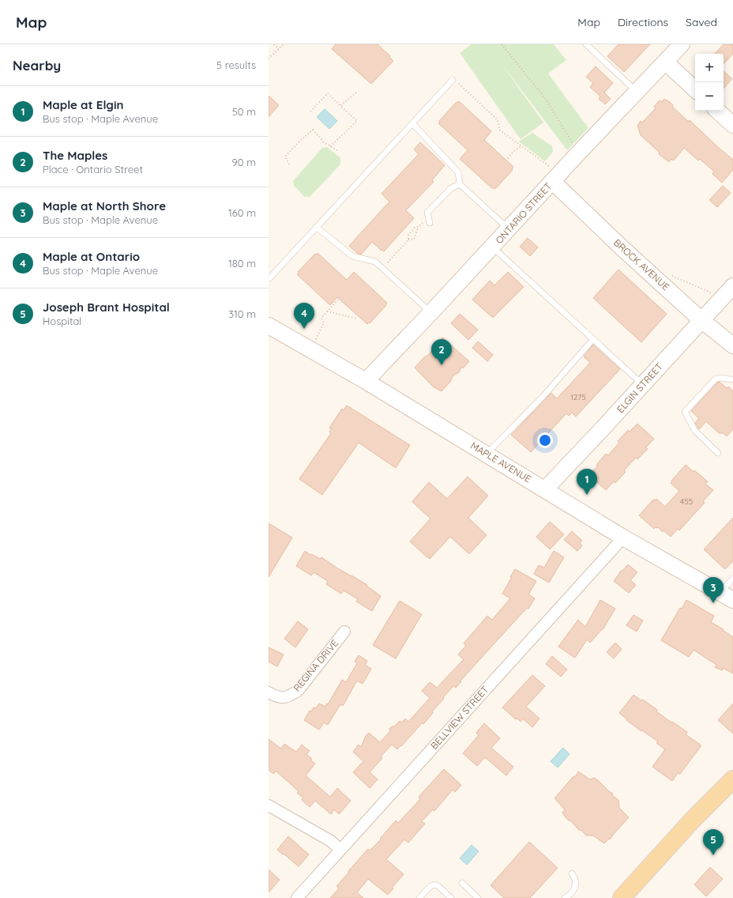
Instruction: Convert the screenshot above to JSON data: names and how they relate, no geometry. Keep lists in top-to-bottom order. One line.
{"streets":{"street":["ONTARIO STREET","BROCK AVENUE","ELGIN STREET","MAPLE AVENUE","REGINA DRIVE","BELLVIEW STREET"]},"crossings":[["ONTARIO STREET","BROCK AVENUE"],["ONTARIO STREET","MAPLE AVENUE"],["BROCK AVENUE","ELGIN STREET"],["ELGIN STREET","MAPLE AVENUE"],["MAPLE AVENUE","BELLVIEW STREET"]],"house_numbers":["1275","455"],"page":{"header":"Map","nav":["Map","Directions","Saved"],"heading":["Nearby","5 results"],"map_buttons":["+","−"],"list":[{"mark":"1","name":"Maple at Elgin","note":"Bus stop · Maple Avenue","value":"50 m"},{"mark":"2","name":"The Maples","note":"Place · Ontario Street","value":"90 m"},{"mark":"3","name":"Maple at North Shore","note":"Bus stop · Maple Avenue","value":"160 m"},{"mark":"4","name":"Maple at Ontario","note":"Bus stop · Maple Avenue","value":"180 m"},{"mark":"5","name":"Joseph Brant Hospital","note":"Hospital","value":"310 m"}],"pins":["4","2","1","3","5"]}}
